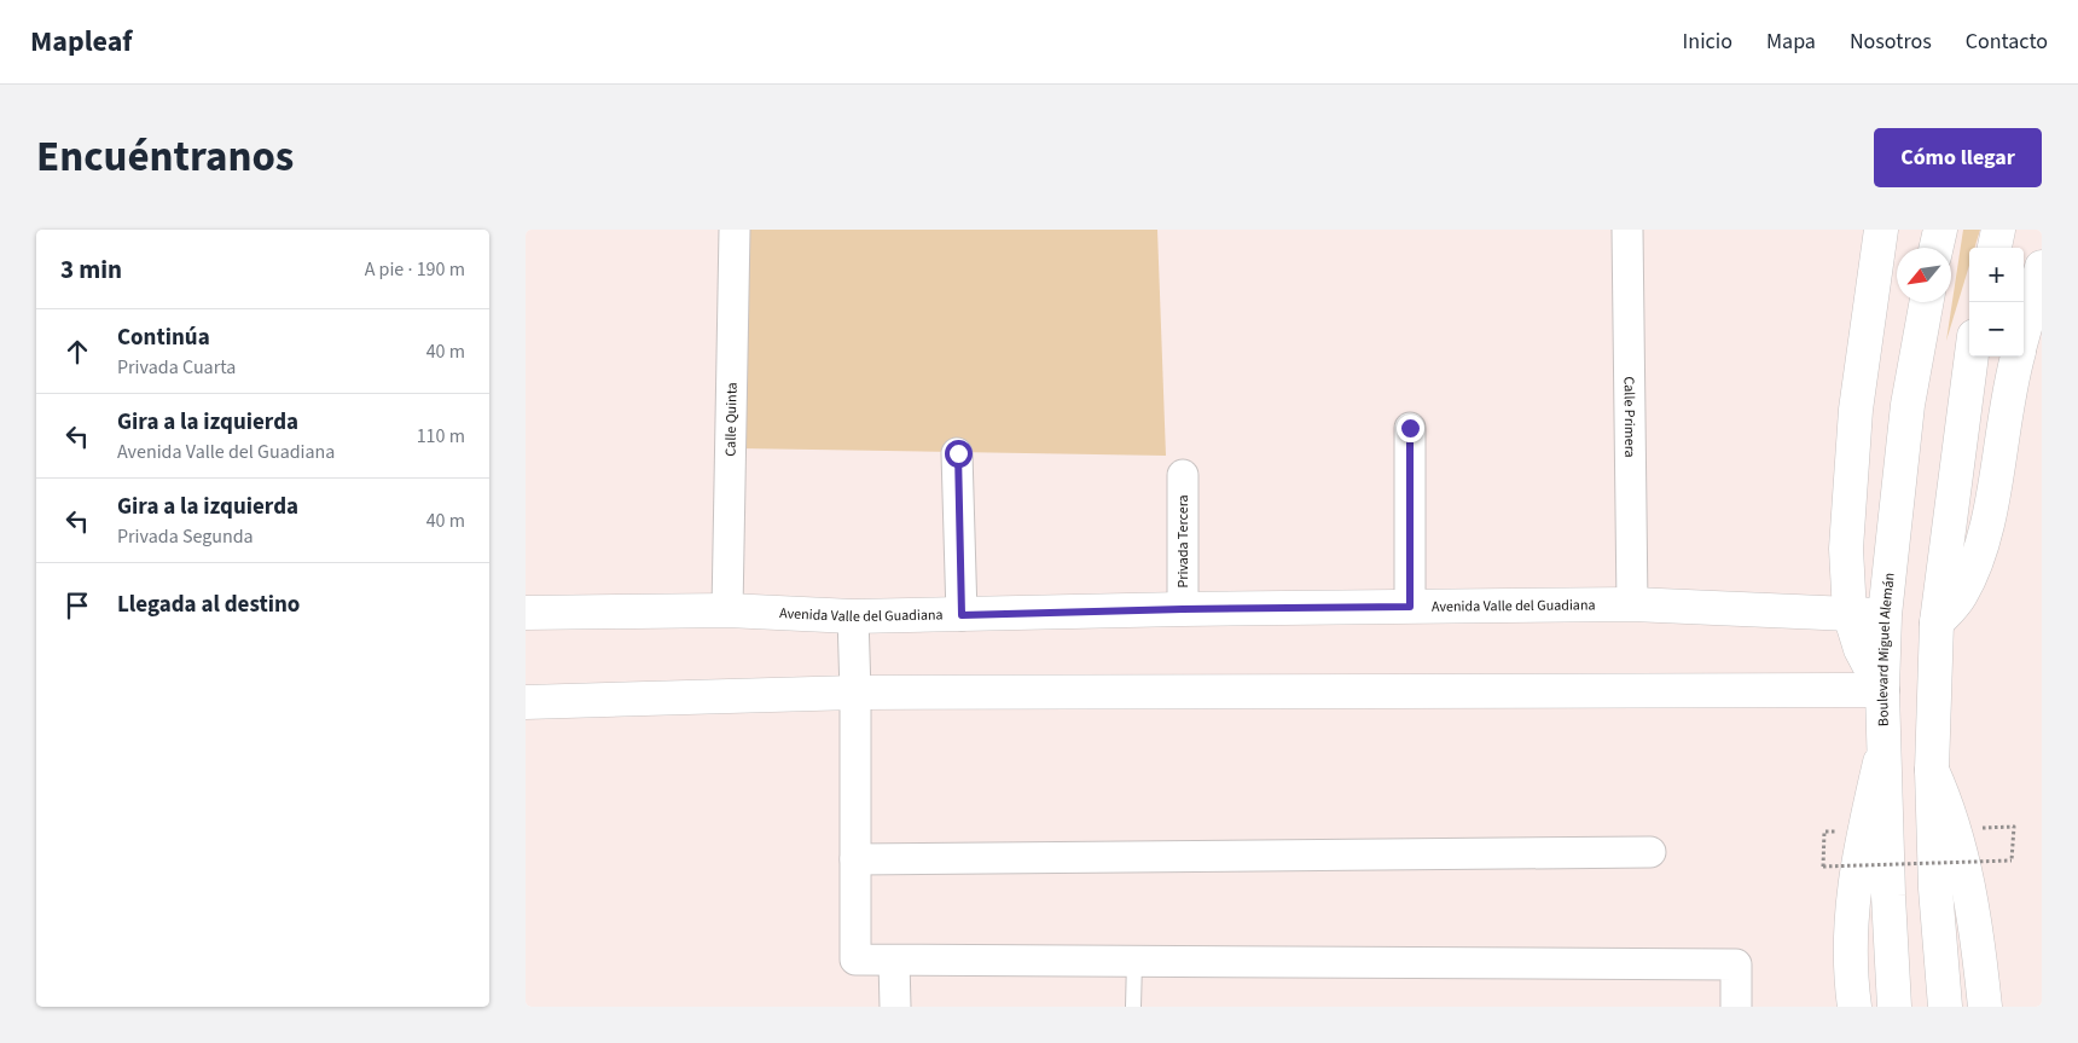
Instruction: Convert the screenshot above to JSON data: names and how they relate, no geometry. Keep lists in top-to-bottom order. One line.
{"streets":{"main road":["Avenida Valle del Guadiana","Boulevard Miguel Alemán"],"street":["Calle Primera","Calle Quinta","Privada Tercera"]},"crossings":[["Calle Primera","Avenida Valle del Guadiana"],["Calle Quinta","Avenida Valle del Guadiana"],["Privada Tercera","Avenida Valle del Guadiana"],["Avenida Valle del Guadiana","Boulevard Miguel Alemán"]],"north":"bottom left","page":{"header":"Mapleaf","nav":["Inicio","Mapa","Nosotros","Contacto"],"title":"Encuéntranos","buttons":"Cómo llegar","heading":["3 min","A pie · 190 m"],"map_buttons":["+","−"],"list":[["Continúa","Privada Cuarta","40 m"],["Gira a la izquierda","Avenida Valle del Guadiana","110 m"],["Gira a la izquierda","Privada Segunda","40 m"],"Llegada al destino"]}}
